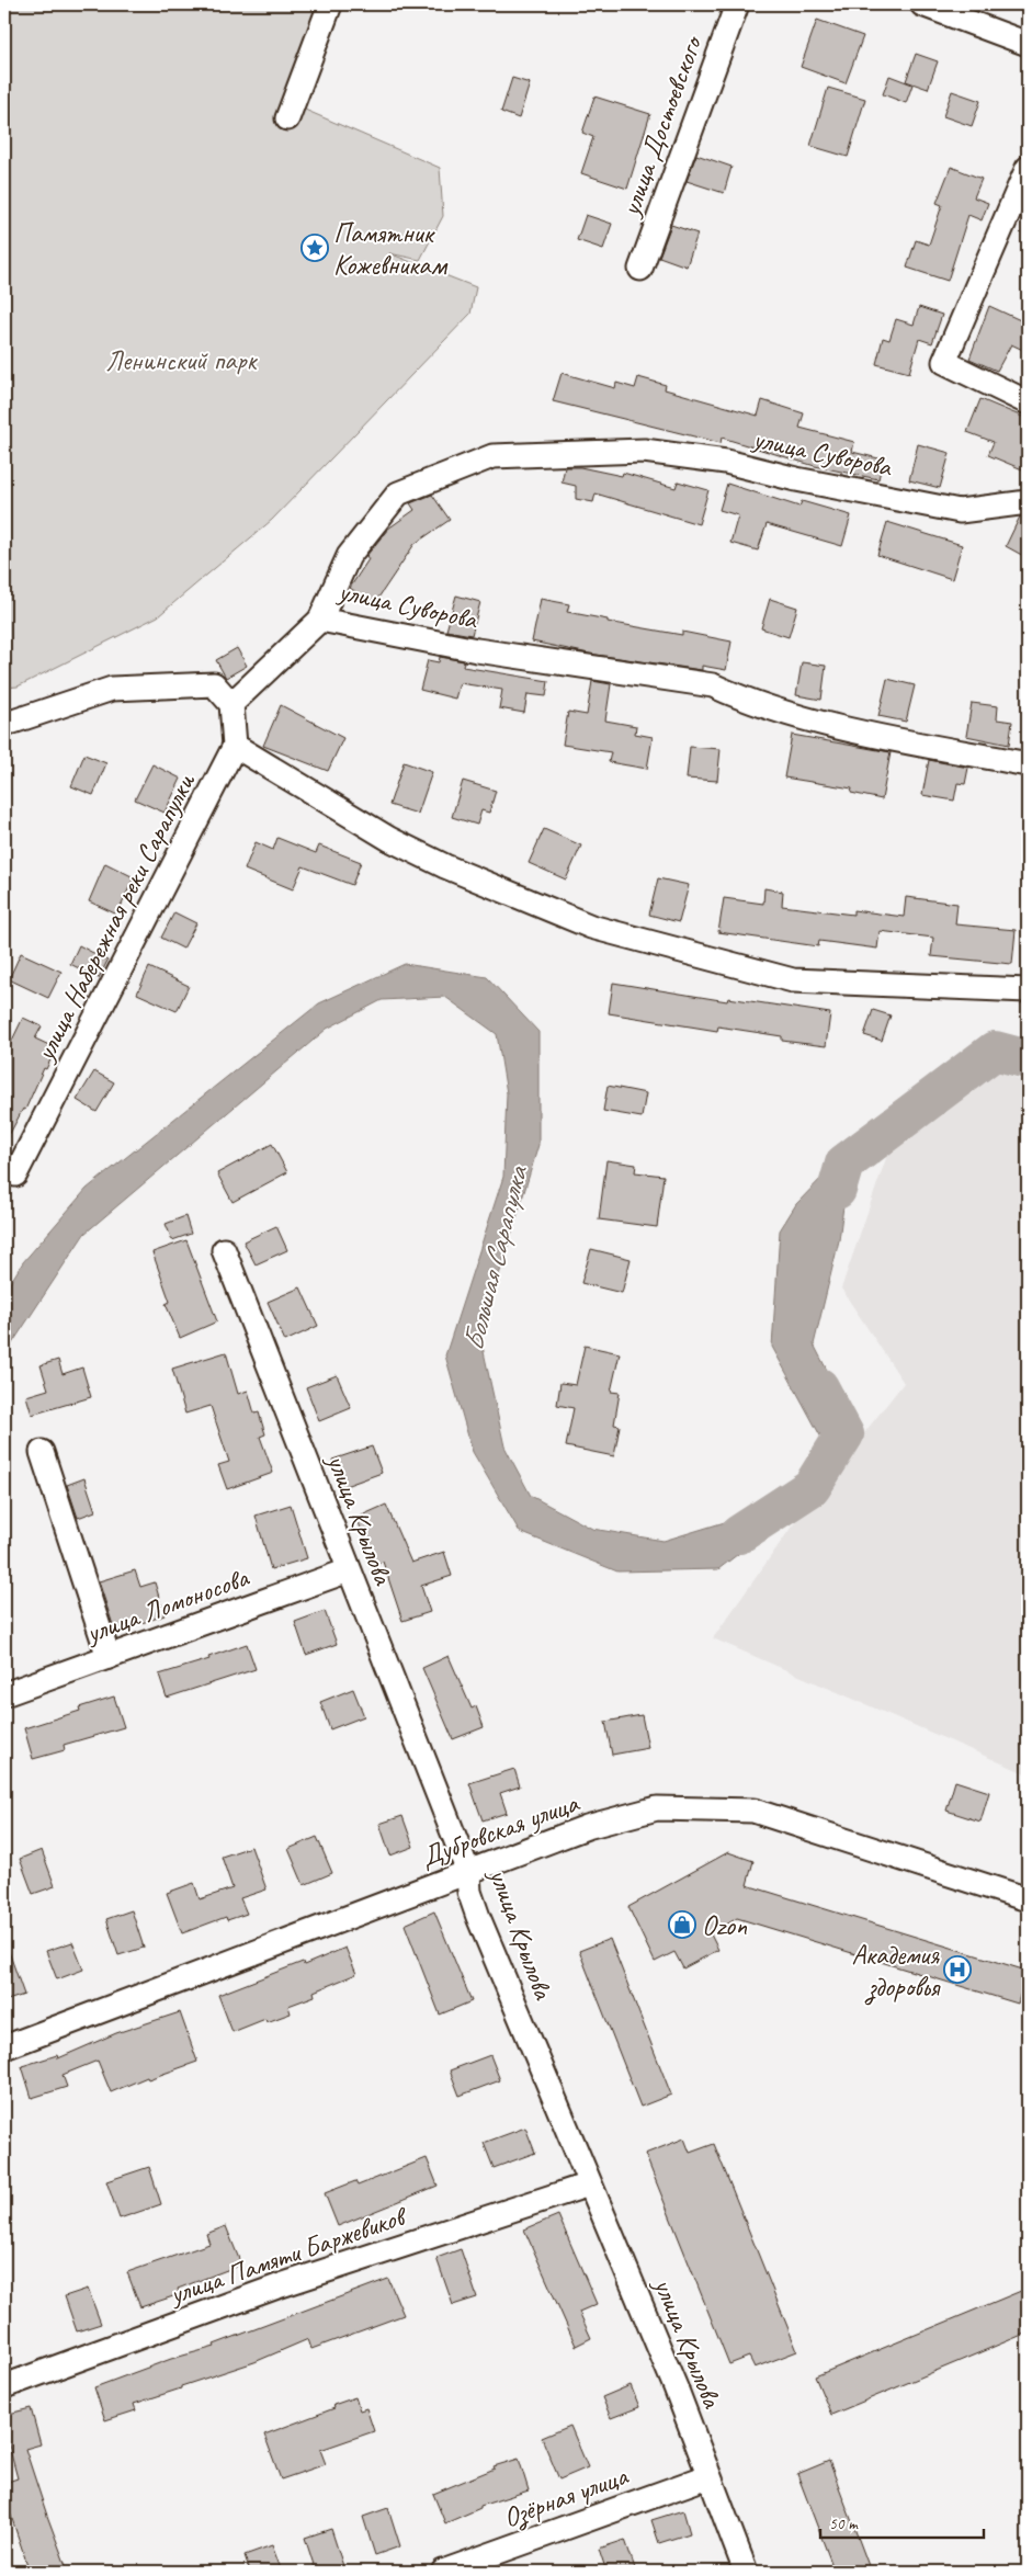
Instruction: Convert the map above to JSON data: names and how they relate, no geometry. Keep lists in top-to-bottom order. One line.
{"streets":{"street":["улица Достоевского","улица Суворова","улица Набережная реки Сарапулки","улица Крылова","улица Ломоносова","Дубровская улица","улица Памяти Баржевиков","Озёрная улица"]},"crossings":[["улица Крылова","улица Ломоносова"],["улица Крылова","Дубровская улица"],["улица Крылова","улица Памяти Баржевиков"],["улица Крылова","Озёрная улица"]],"water":["Большая Сарапулка"],"parks":["Ленинский парк"],"places":{"place":["Памятник Кожевникам"],"shop":["Ozon"],"hospital":["Академия здоровья"]},"scale_bar":"50 m"}
